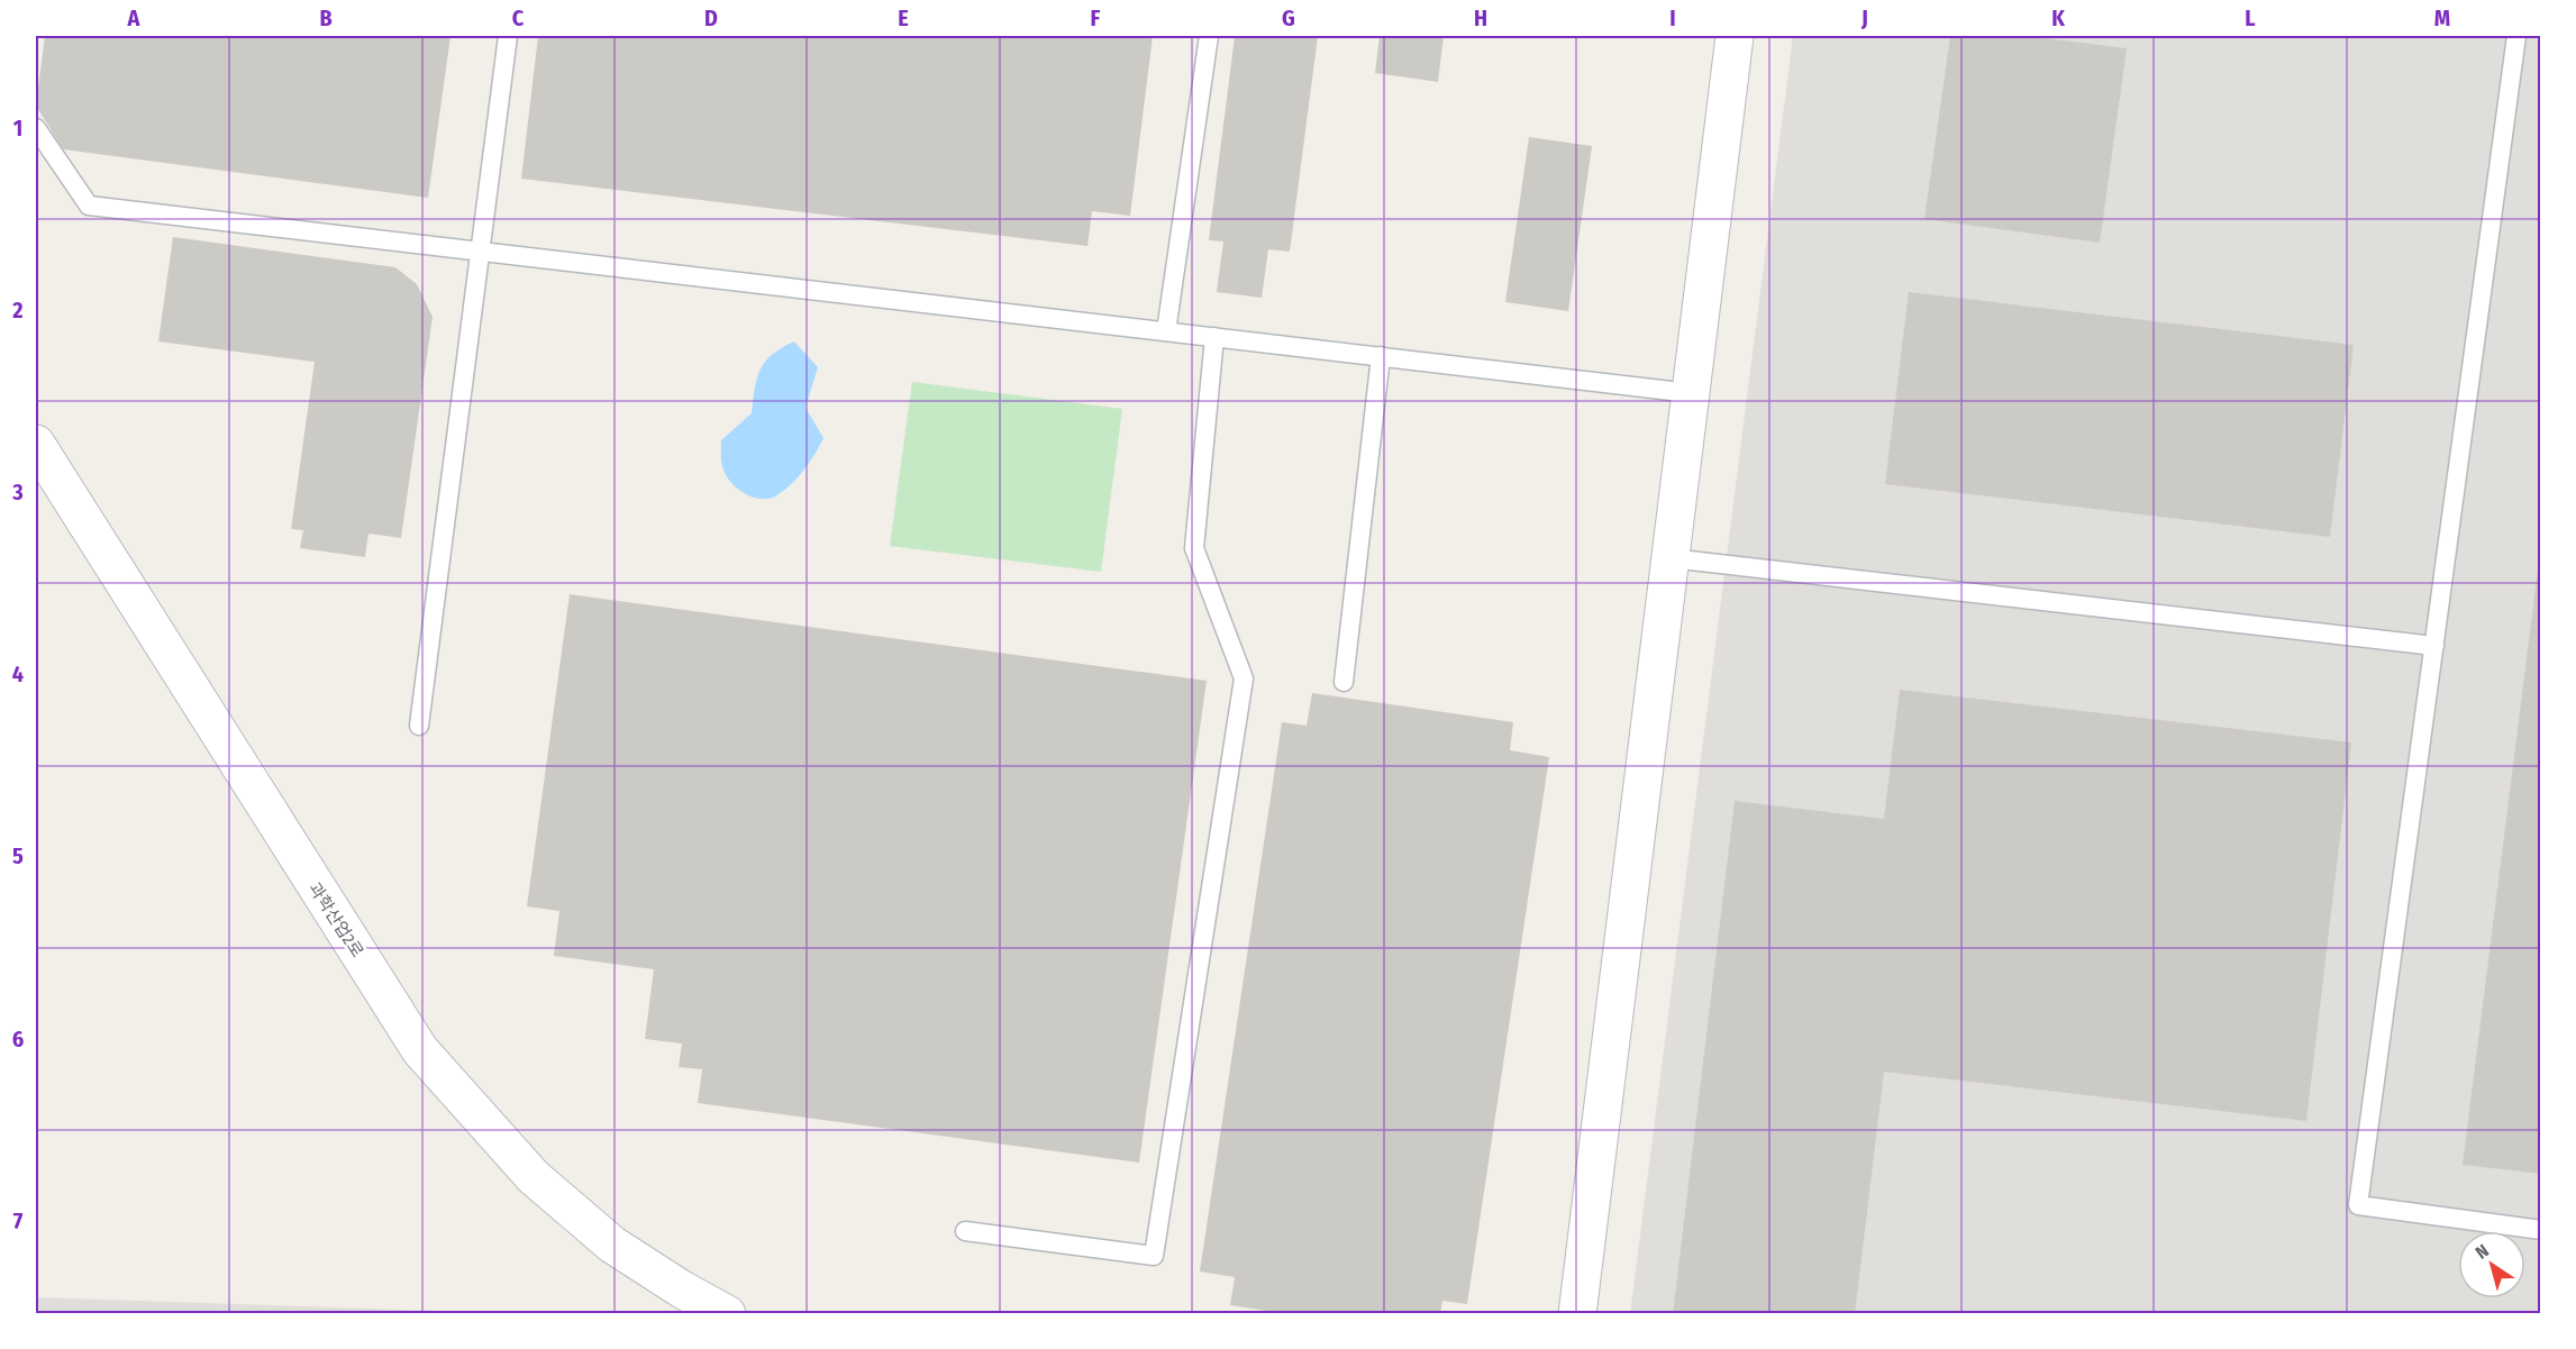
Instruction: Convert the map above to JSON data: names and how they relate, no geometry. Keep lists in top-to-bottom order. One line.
{"streets":{"street":["과학산업2로"]},"north":"top left","grid":{"columns":["A","B","C","D","E","F","G","H","I","J","K","L","M"],"rows":["1","2","3","4","5","6","7"]}}
